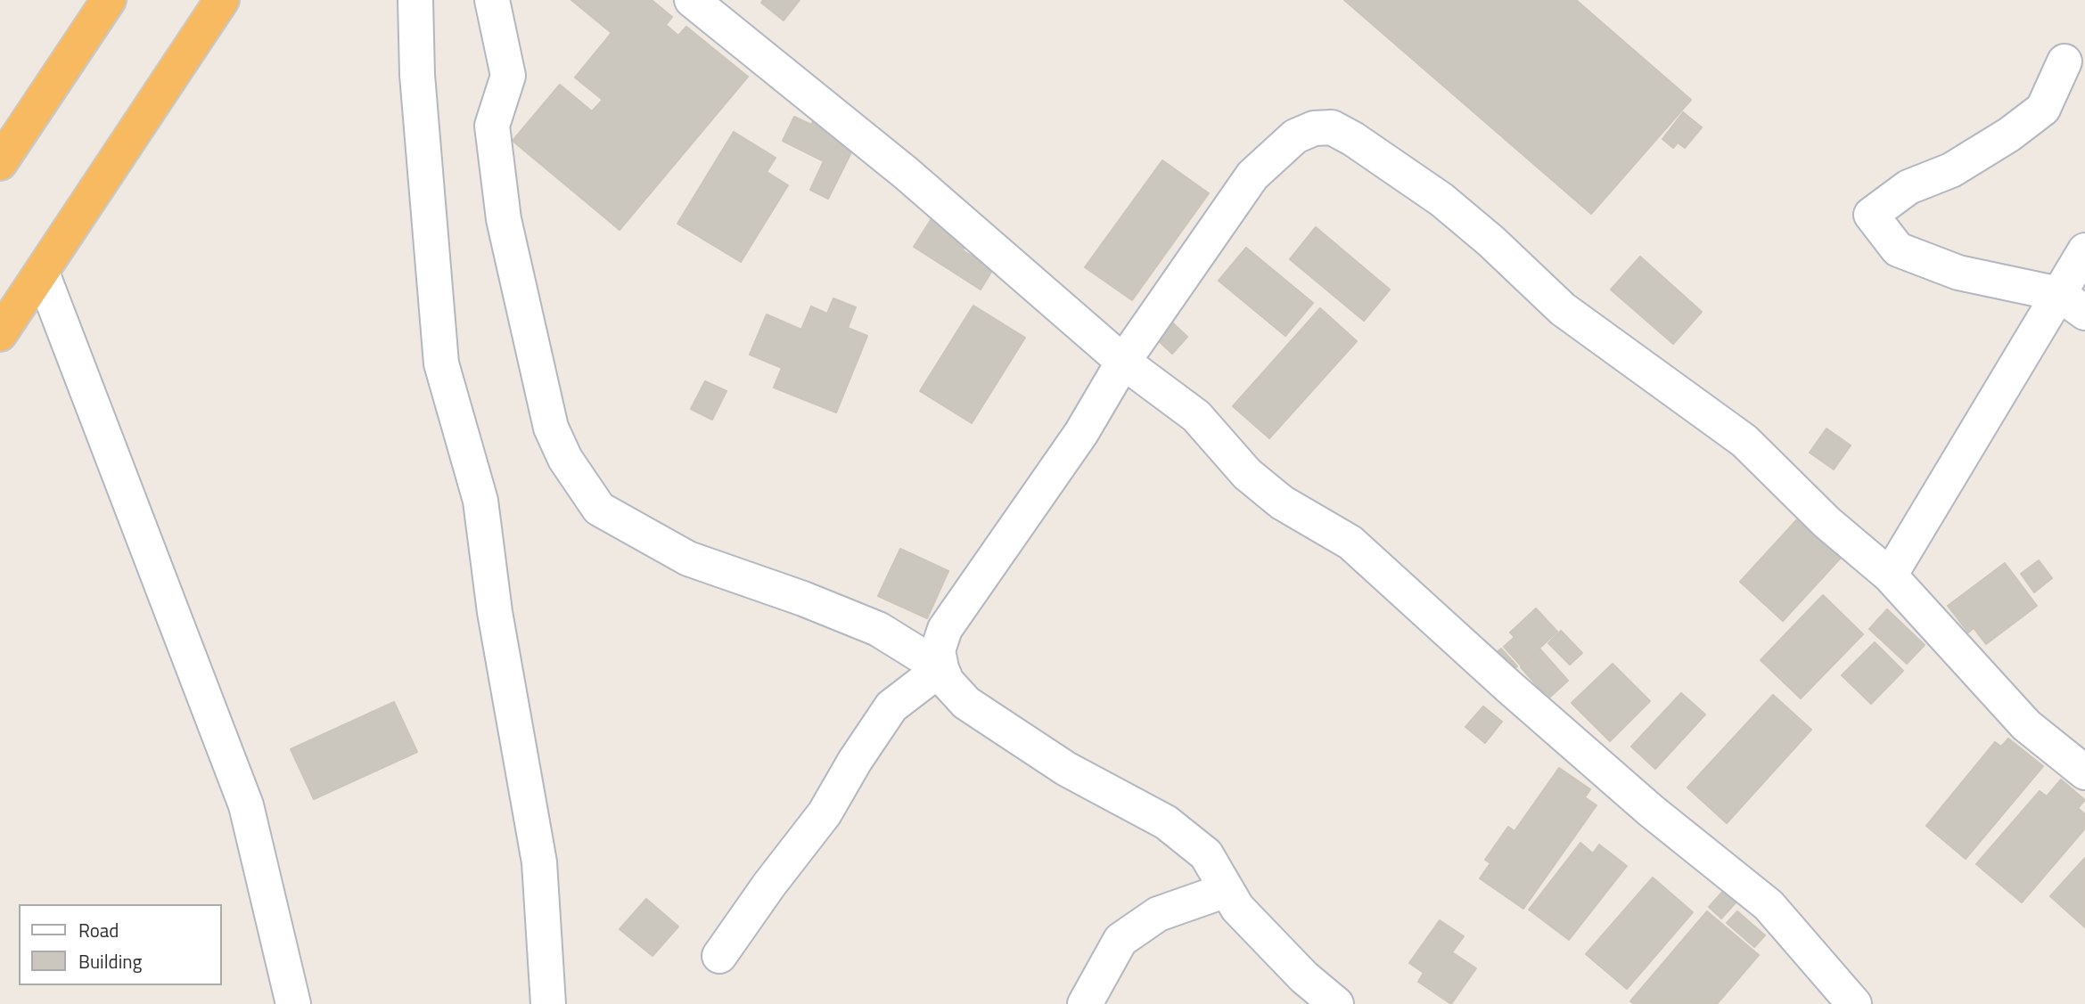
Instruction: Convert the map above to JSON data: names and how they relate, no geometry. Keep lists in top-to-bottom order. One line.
{"legend":["Road","Building"]}
